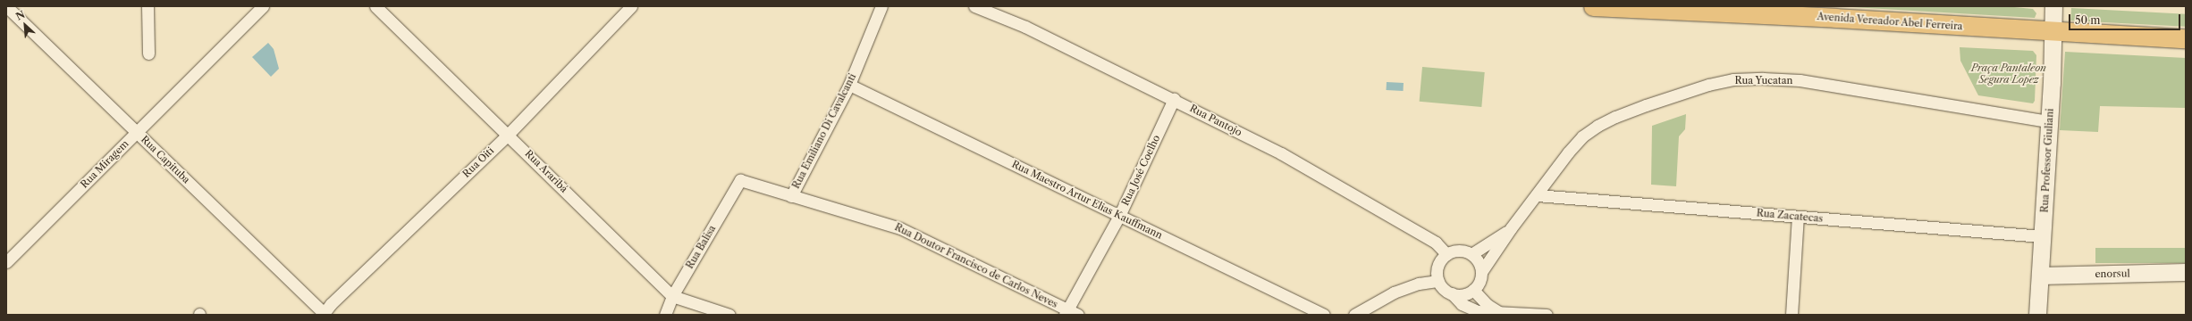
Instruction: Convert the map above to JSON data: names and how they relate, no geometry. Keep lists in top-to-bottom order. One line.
{"streets":{"main road":["Avenida Vereador Abel Ferreira"],"street":["Rua Yucatan","Rua Pantojo","Rua Emiliano Di Cavalcanti","Rua Capituba","Rua Professor Giuliani","Rua Oiti","Rua Miragem","Rua José Coelho","Rua Araribá","Rua Maestro Artur Elias Kauffmann","Rua Zacatecas","Rua Balisa","Rua Doutor Francisco de Carlos Neves","enorsul"]},"crossings":[["Avenida Vereador Abel Ferreira","Rua Professor Giuliani"],["Rua Yucatan","Rua Pantojo"],["Rua Yucatan","Rua Professor Giuliani"],["Rua Yucatan","Rua Zacatecas"],["Rua Pantojo","Rua José Coelho"],["Rua Emiliano Di Cavalcanti","Rua Maestro Artur Elias Kauffmann"],["Rua Emiliano Di Cavalcanti","Rua Doutor Francisco de Carlos Neves"],["Rua Capituba","Rua Oiti"],["Rua Capituba","Rua Miragem"],["Rua Professor Giuliani","Rua Zacatecas"],["Rua Professor Giuliani","enorsul"],["Rua Oiti","Rua Araribá"],["Rua José Coelho","Rua Maestro Artur Elias Kauffmann"],["Rua José Coelho","Rua Doutor Francisco de Carlos Neves"],["Rua Araribá","Rua Balisa"],["Rua Balisa","Rua Doutor Francisco de Carlos Neves"]],"parks":["Praça Pantaleon Segura Lopez"],"scale_bar":"50 m","north":"top left"}
